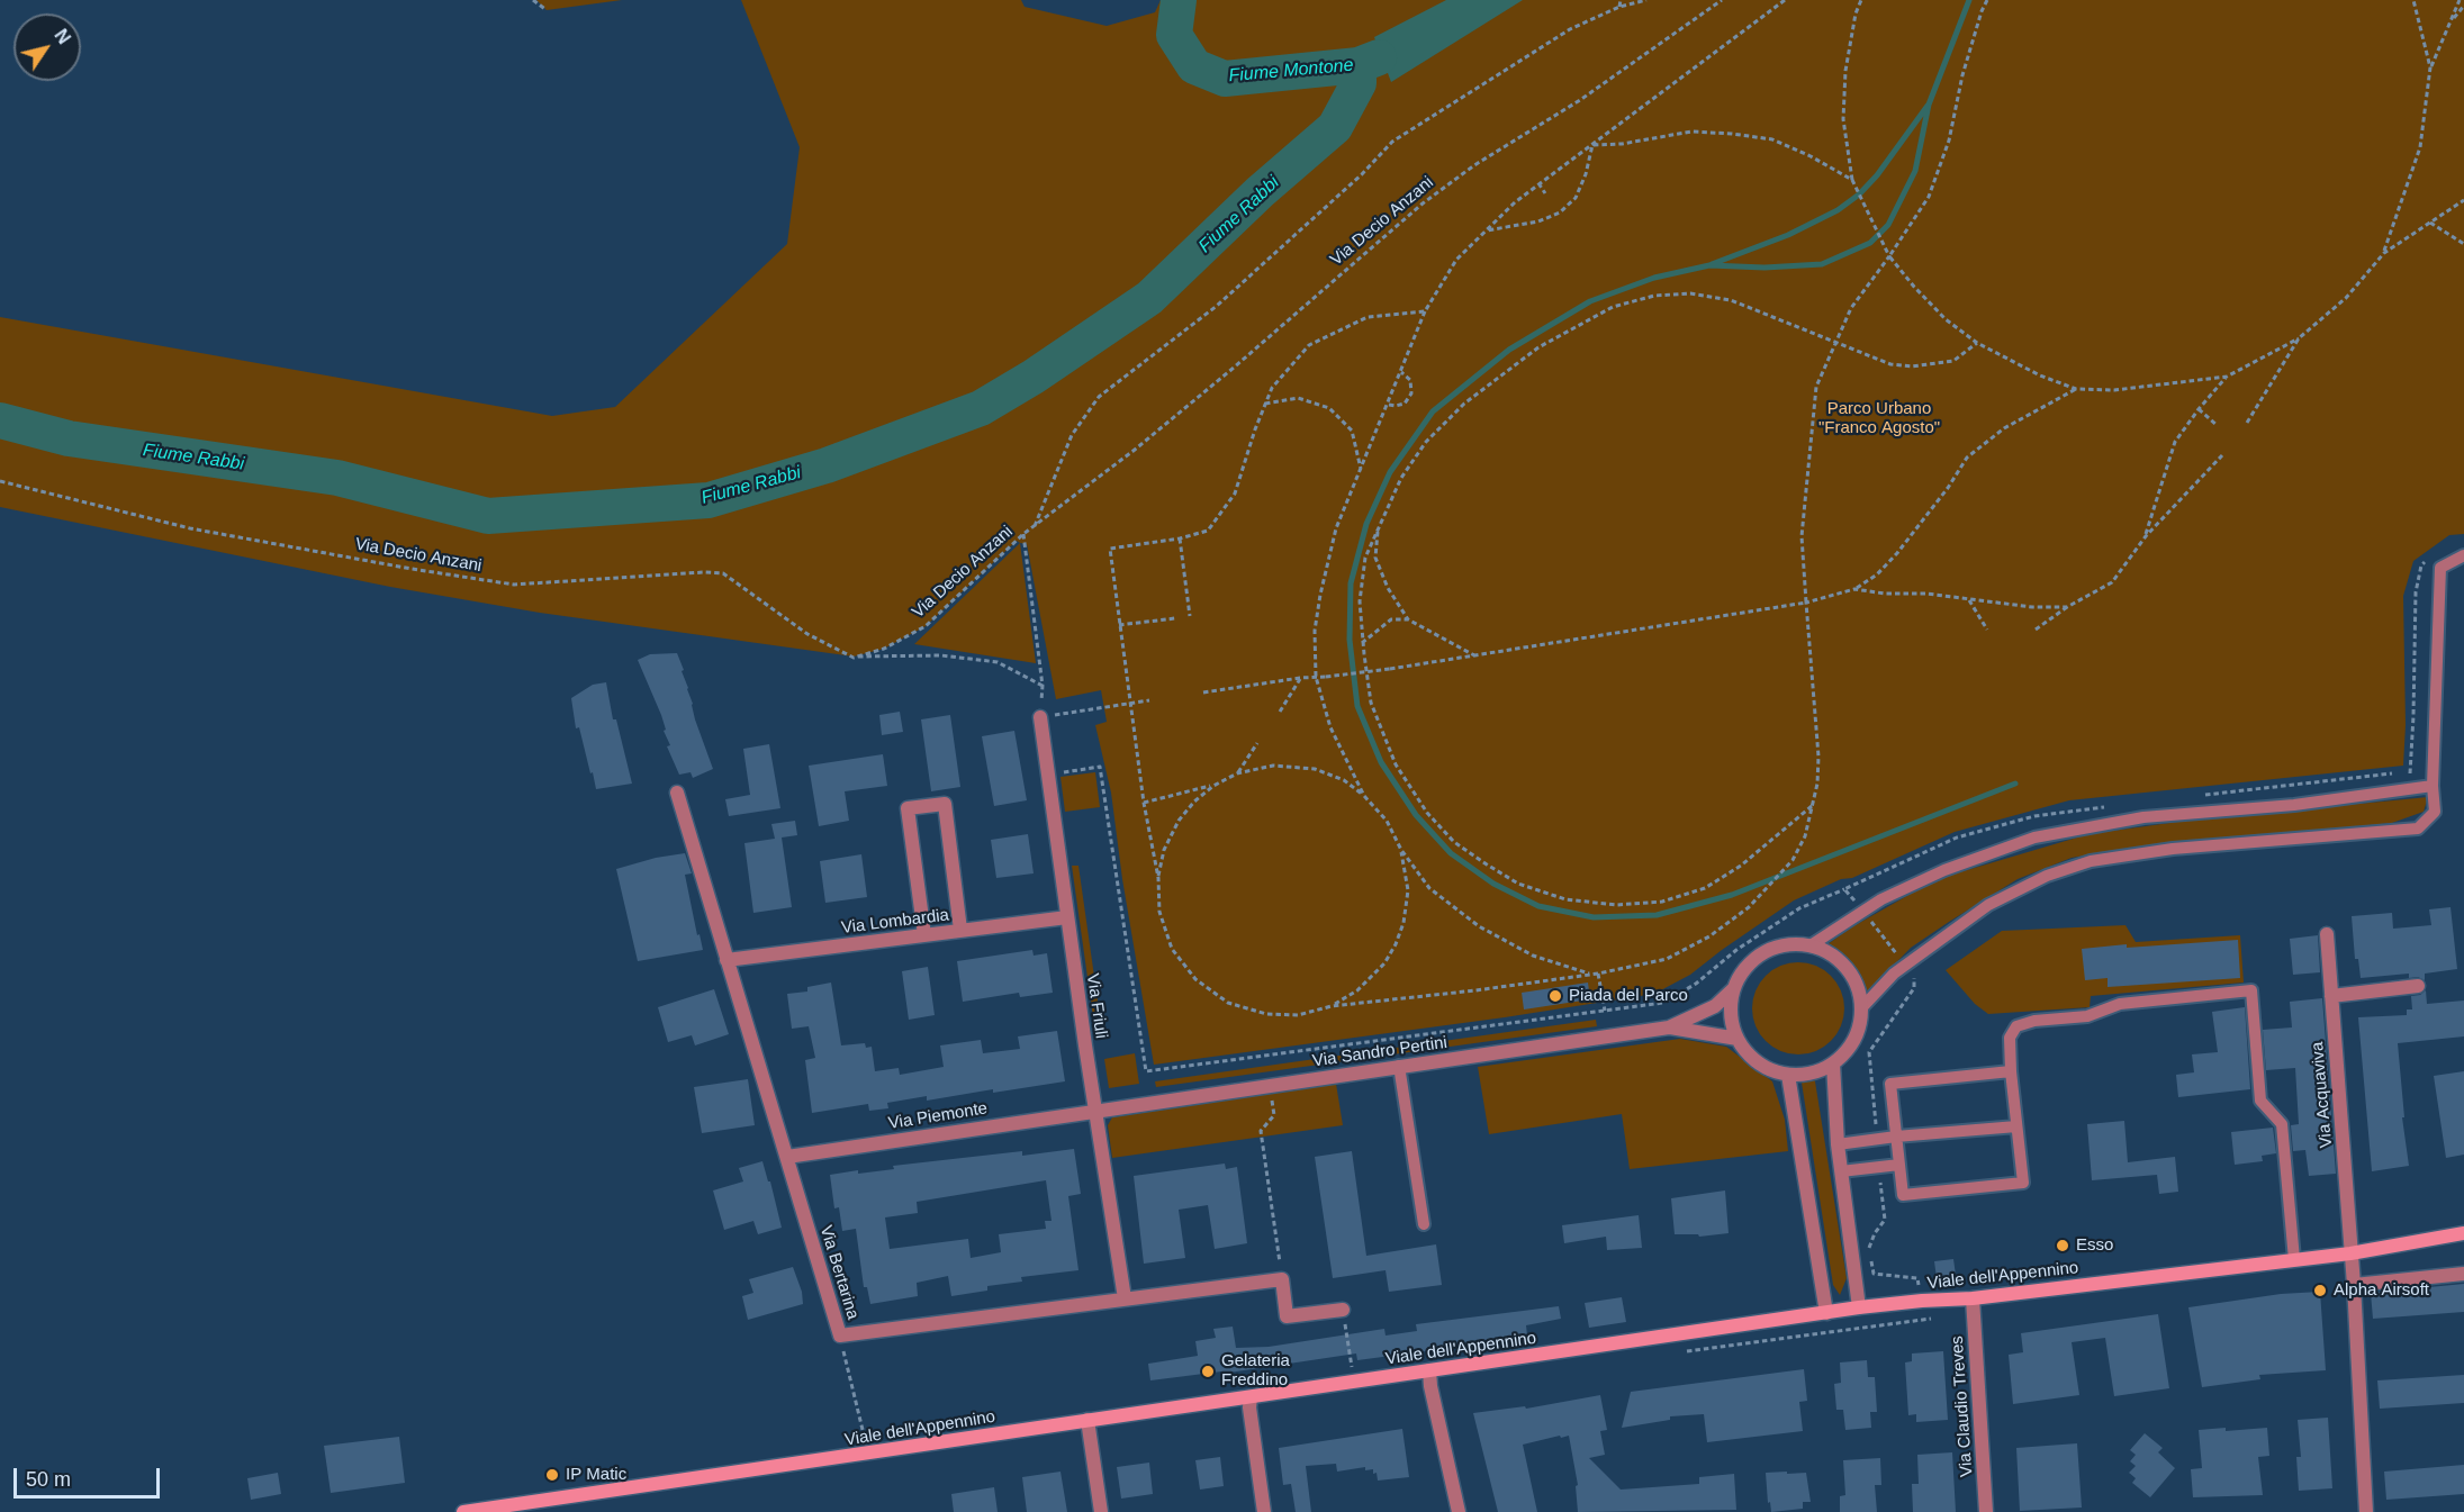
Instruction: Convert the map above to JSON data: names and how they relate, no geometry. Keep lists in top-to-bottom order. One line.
{"streets":{"main road":["Viale dell'Appennino"],"street":["Via Lombardia","Via Friuli","Via Sandro Pertini","Via Acquaviva","Via Piemonte","Via Bertarina","Via Claudio Treves"],"path":["Via Decio Anzani"]},"crossings":[["Via Lombardia","Via Friuli"],["Via Lombardia","Via Bertarina"],["Via Friuli","Via Sandro Pertini"],["Via Friuli","Via Piemonte"],["Via Friuli","Via Bertarina"],["Via Sandro Pertini","Via Piemonte"],["Via Acquaviva","Viale dell'Appennino"],["Via Piemonte","Via Bertarina"],["Viale dell'Appennino","Via Claudio Treves"]],"water":["Fiume Montone","Fiume Rabbi"],"parks":["Parco Urbano \"Franco Agosto\""],"places":["Piada del Parco","Esso","Alpha Airsoft","Gelateria Freddino","IP Matic"],"scale_bar":"50 m","north":"top right"}
